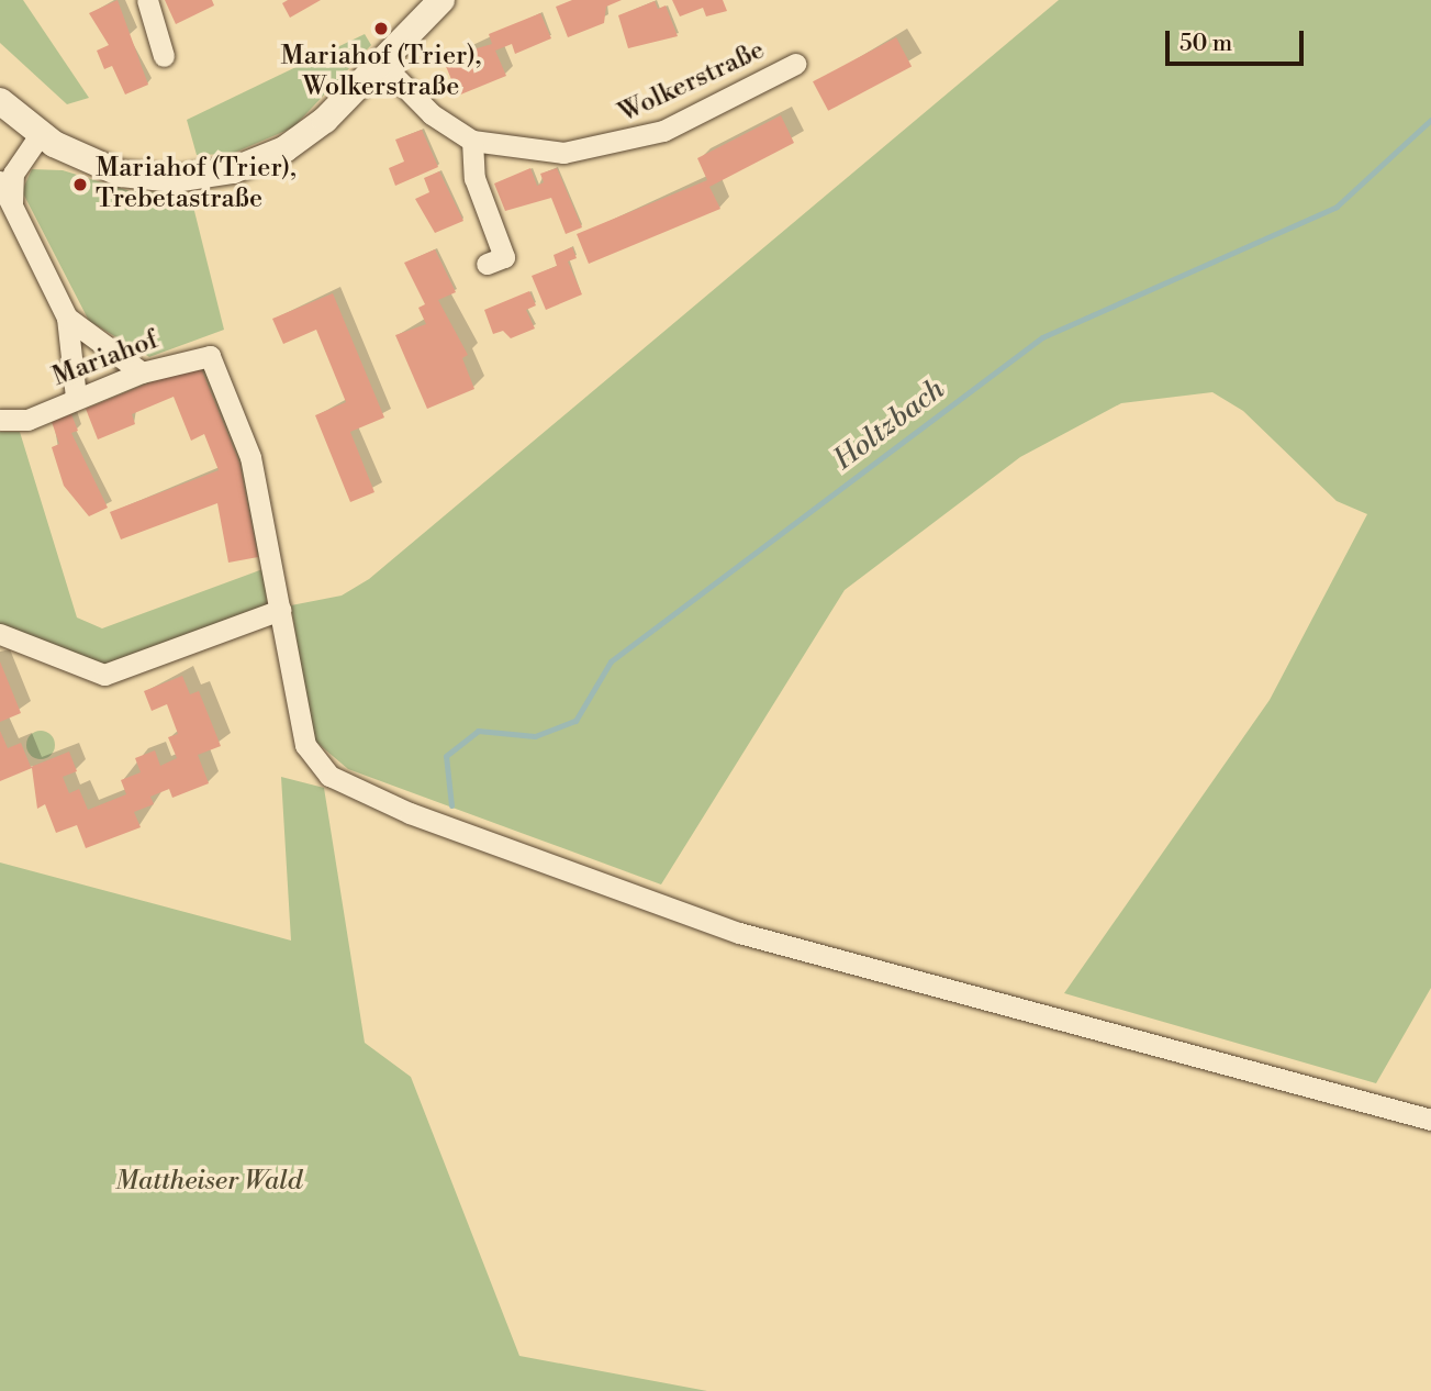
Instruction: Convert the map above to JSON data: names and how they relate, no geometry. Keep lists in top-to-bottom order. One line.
{"streets":{"street":["Wolkerstraße","Mariahof"]},"water":["Holtzbach"],"parks":["Mattheiser Wald"],"places":["Mariahof (Trier), Wolkerstraße","Mariahof (Trier), Trebetastraße"],"scale_bar":"50 m"}
